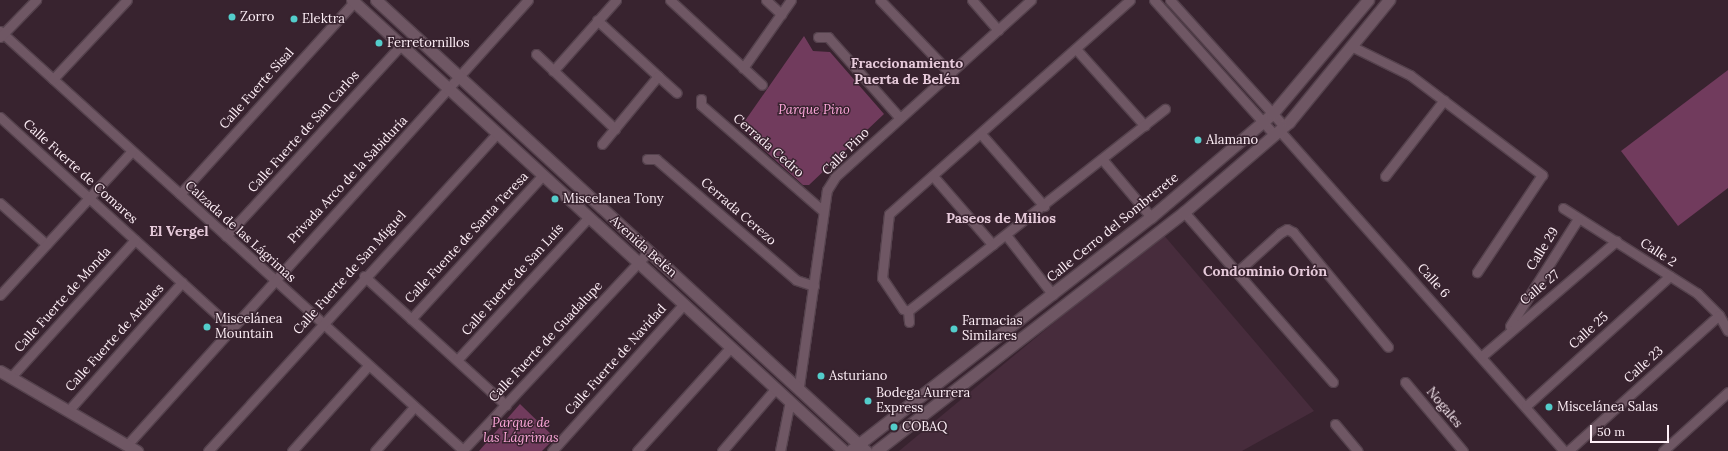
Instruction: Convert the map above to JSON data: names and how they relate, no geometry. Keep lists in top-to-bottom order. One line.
{"streets":{"main road":["Calle Cerro del Sombrerete","Avenida Belén"],"street":["Calle Fuerte Sisal","Calle Fuerte de San Carlos","Cerrada Cedro","Calle Pino","Calle Fuerte de Comares","Privada Arco de la Sabiduría","Cerrada Cerezo","Calzada de las Lágrimas","Calle Fuente de Santa Teresa","Calle 29","Calle 2","Calle Fuerte de San Miguel","Calle Fuerte de San Luís","Calle 6","Calle 27","Calle Fuerte de Monda","Calle 25","Calle Fuerte de Ardales","Calle Fuerte de Guadalupe","Calle Fuerte de Navidad","Calle 23","Nogales"]},"crossings":[["Calle Fuerte Sisal","Calzada de las Lágrimas"],["Calle Fuerte Sisal","Avenida Belén"],["Calle Fuerte de San Carlos","Calzada de las Lágrimas"],["Calle Fuerte de San Carlos","Avenida Belén"],["Cerrada Cedro","Calle Pino"],["Calle Pino","Cerrada Cerezo"],["Calle Pino","Avenida Belén"],["Calle Fuerte de Comares","Privada Arco de la Sabiduría"],["Calle Fuerte de Comares","Calle Fuerte de Monda"],["Calle Fuerte de Comares","Calle Fuerte de Ardales"],["Privada Arco de la Sabiduría","Calzada de las Lágrimas"],["Privada Arco de la Sabiduría","Avenida Belén"],["Calle Cerro del Sombrerete","Avenida Belén"],["Calzada de las Lágrimas","Calle Fuerte de San Miguel"],["Calzada de las Lágrimas","Calle Fuerte de Guadalupe"],["Calle Fuente de Santa Teresa","Avenida Belén"],["Avenida Belén","Calle Fuerte de San Miguel"],["Avenida Belén","Calle Fuerte de San Luís"],["Avenida Belén","Calle Fuerte de Guadalupe"],["Avenida Belén","Calle Fuerte de Navidad"],["Calle 29","Calle 2"],["Calle 29","Calle 27"],["Calle 2","Calle 27"],["Calle 2","Calle 25"],["Calle 2","Calle 23"],["Calle 6","Calle 27"],["Calle 6","Calle 25"]],"districts":["Fraccionamiento Puerta de Belén","Paseos de Milios","El Vergel","Condominio Orión"],"parks":["Parque Pino","Parque de las Lágrimas"],"places":["Zorro","Elektra","Ferretornillos","Alamano","Miscelanea Tony","Miscelánea Mountain","Farmacias Similares","Asturiano","Bodega Aurrera Express","Miscelánea Salas","COBAQ"],"scale_bar":"50 m"}
